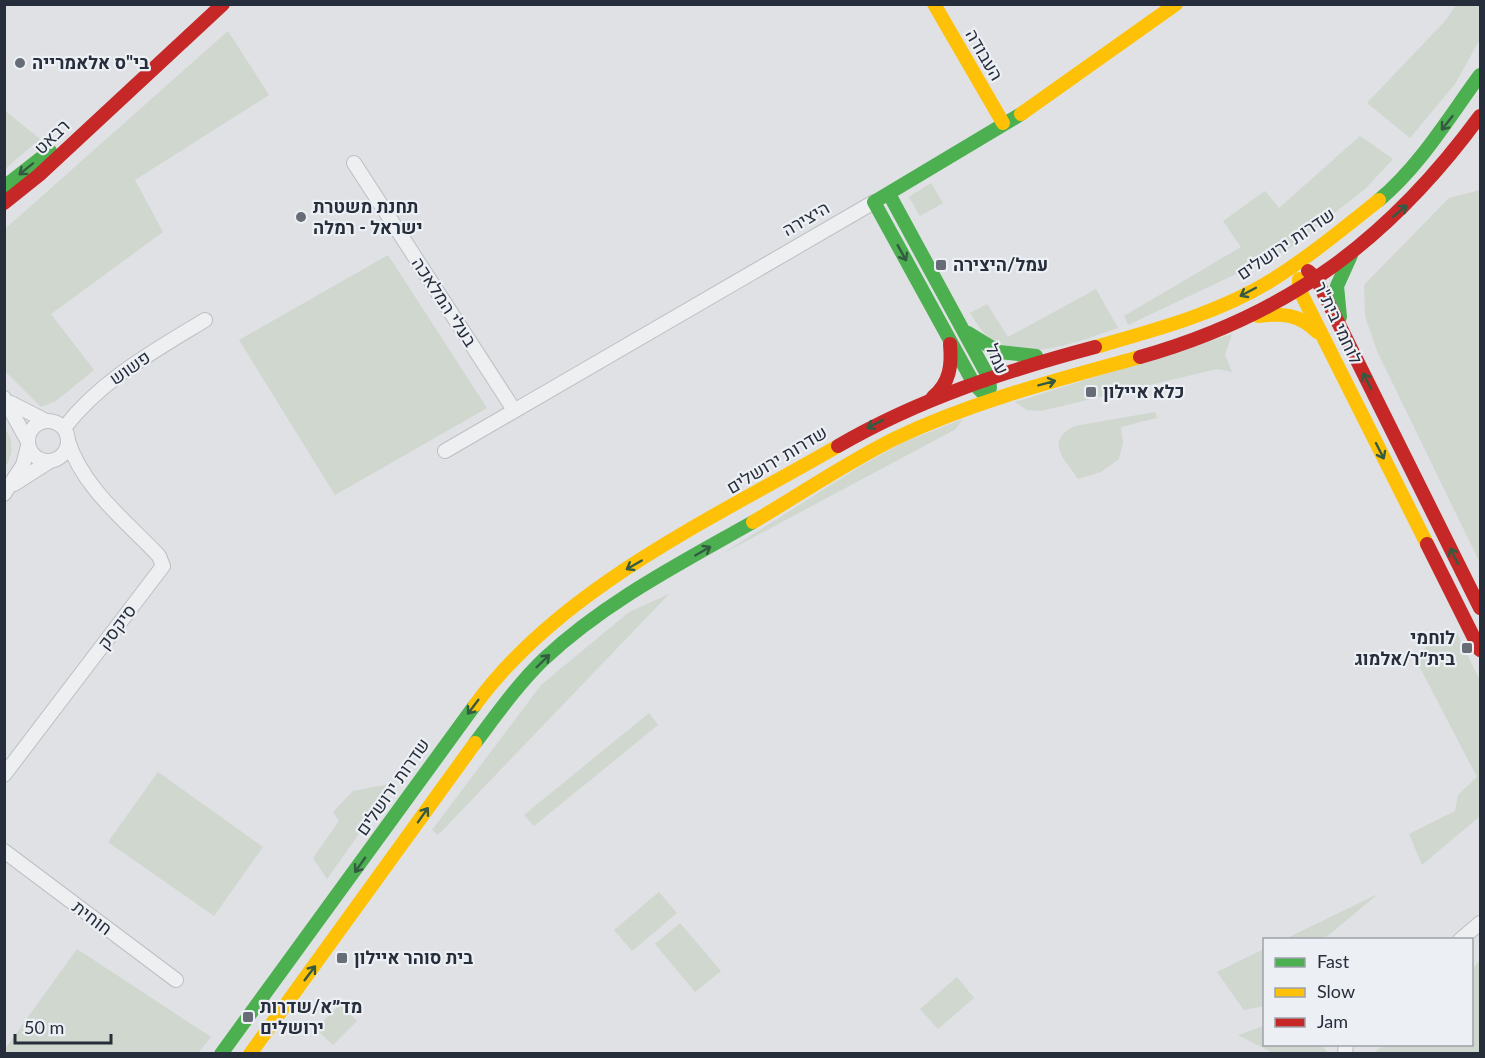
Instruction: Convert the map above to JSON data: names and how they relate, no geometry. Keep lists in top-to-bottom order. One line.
{"streets":{"main road":["העבודה","רבאט","היצירה","שדרות ירושלים","לוחמי בית\"ר","עמל"],"street":["בעלי המלאכה","פשוש","סיקסק","חוחית"]},"crossings":[["העבודה","היצירה"],["היצירה","בעלי המלאכה"],["היצירה","עמל"],["שדרות ירושלים","לוחמי בית\"ר"],["שדרות ירושלים","עמל"],["פשוש","סיקסק"]],"places":{"other":["בי\"ס אלאמרייה","תחנת משטרת ישראל - רמלה"],"transit":["עמל/היצירה","כלא איילון","לוחמי בית״ר/אלמוג","בית סוהר איילון","מד״א/שדרות ירושלים"]},"legend":["Fast","Slow","Jam"],"scale_bar":"50 m"}
